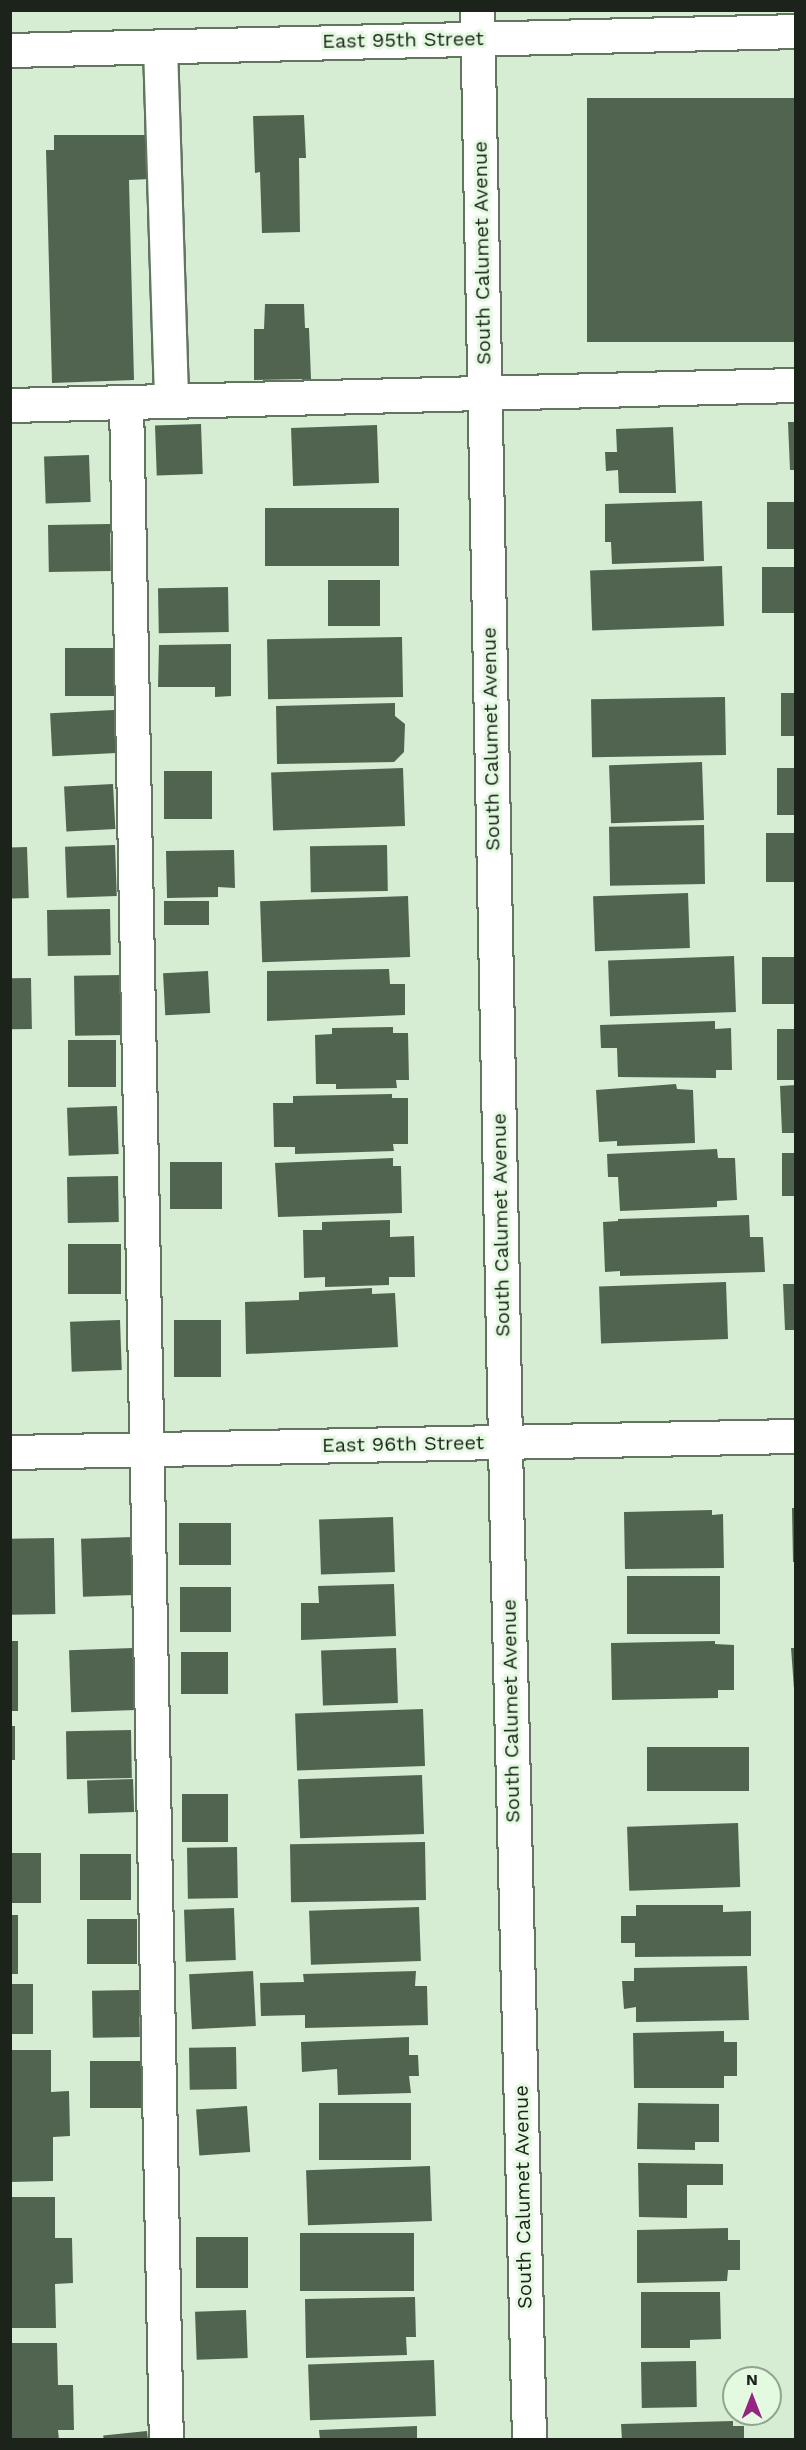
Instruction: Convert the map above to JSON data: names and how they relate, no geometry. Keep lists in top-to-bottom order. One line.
{"streets":{"street":["East 95th Street","South Calumet Avenue","East 96th Street"]},"crossings":[["East 95th Street","South Calumet Avenue"],["South Calumet Avenue","East 96th Street"]],"north":"top"}
